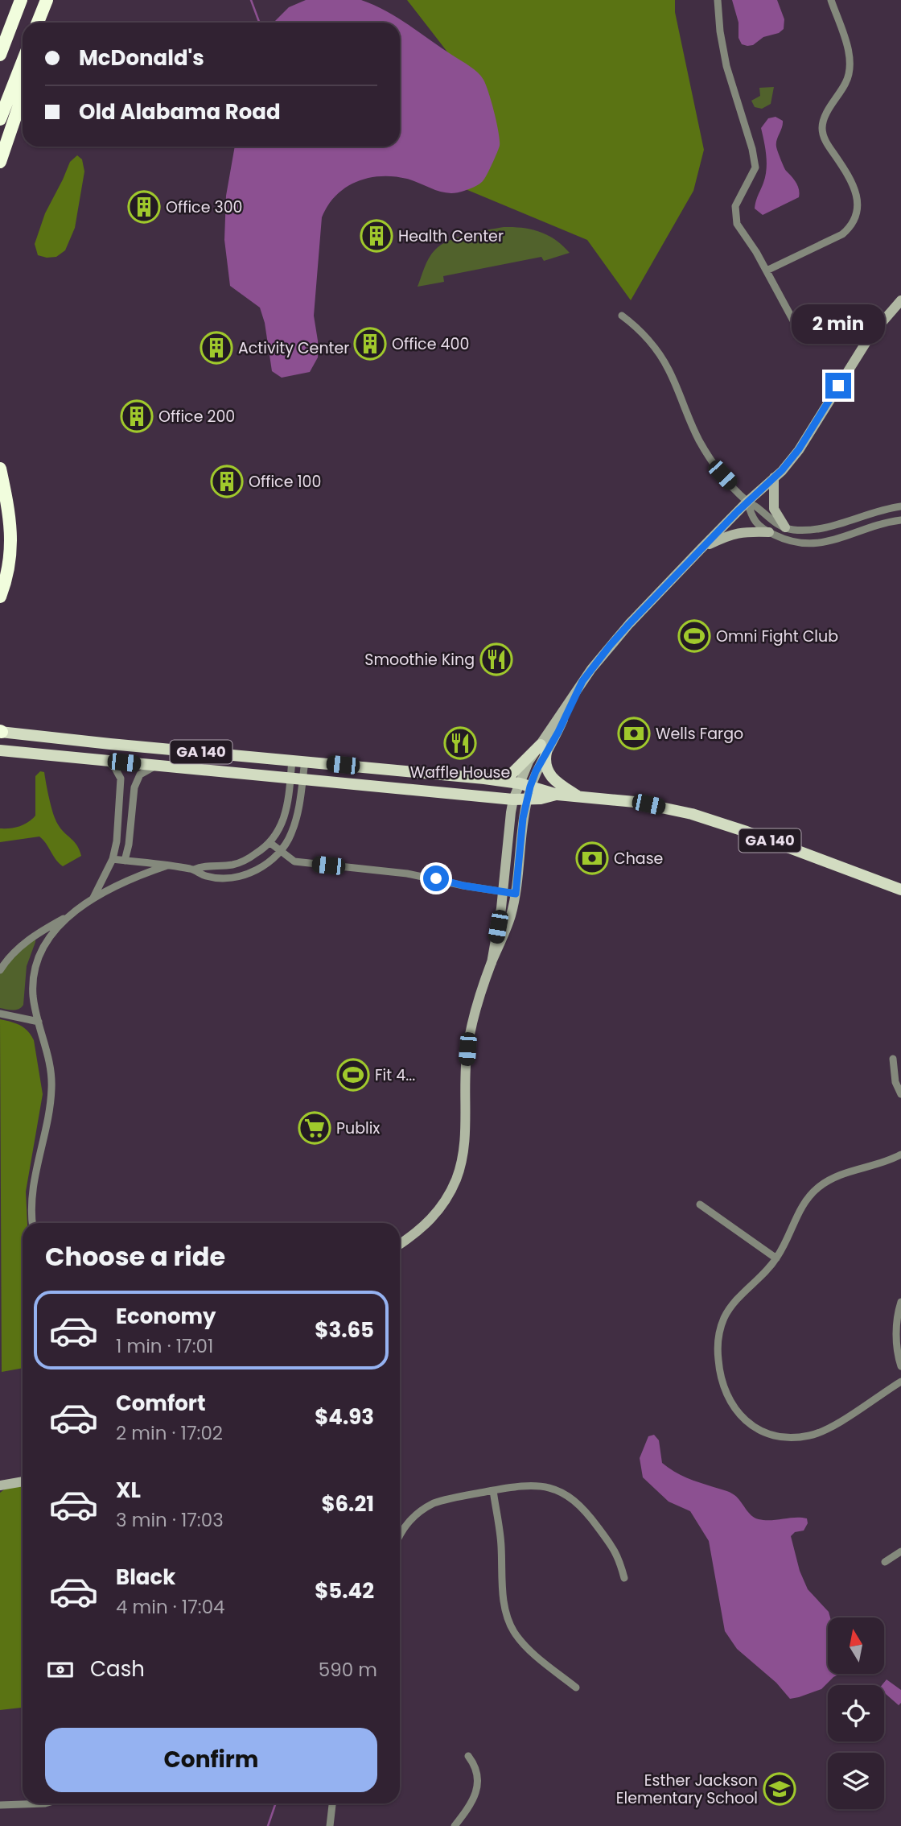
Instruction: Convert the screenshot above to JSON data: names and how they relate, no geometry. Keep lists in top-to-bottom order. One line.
{"streets":{"main road":["GA 140"]},"places":{"building":["Office 300","Health Center","Office 400","Activity Center","Office 200","Office 100"],"sports":["Omni Fight Club","Fit 4..."],"restaurant":["Smoothie King","Waffle House"],"bank":["Wells Fargo","Chase"],"supermarket":["Publix"],"school or university":["Esther Jackson Elementary School"]},"north":"top","page":{"banner":["McDonald's","Old Alabama Road"],"bubble":"2 min","heading":"Choose a ride","list":[{"name":"Economy","note":"1 min · 17:01","value":"$3.65"},{"name":"Comfort","note":"2 min · 17:02","value":"$4.93"},{"name":"XL","note":"3 min · 17:03","value":"$6.21"},{"name":"Black","note":"4 min · 17:04","value":"$5.42"}],"pay":["Cash","590 m"],"buttons":"Confirm"}}
